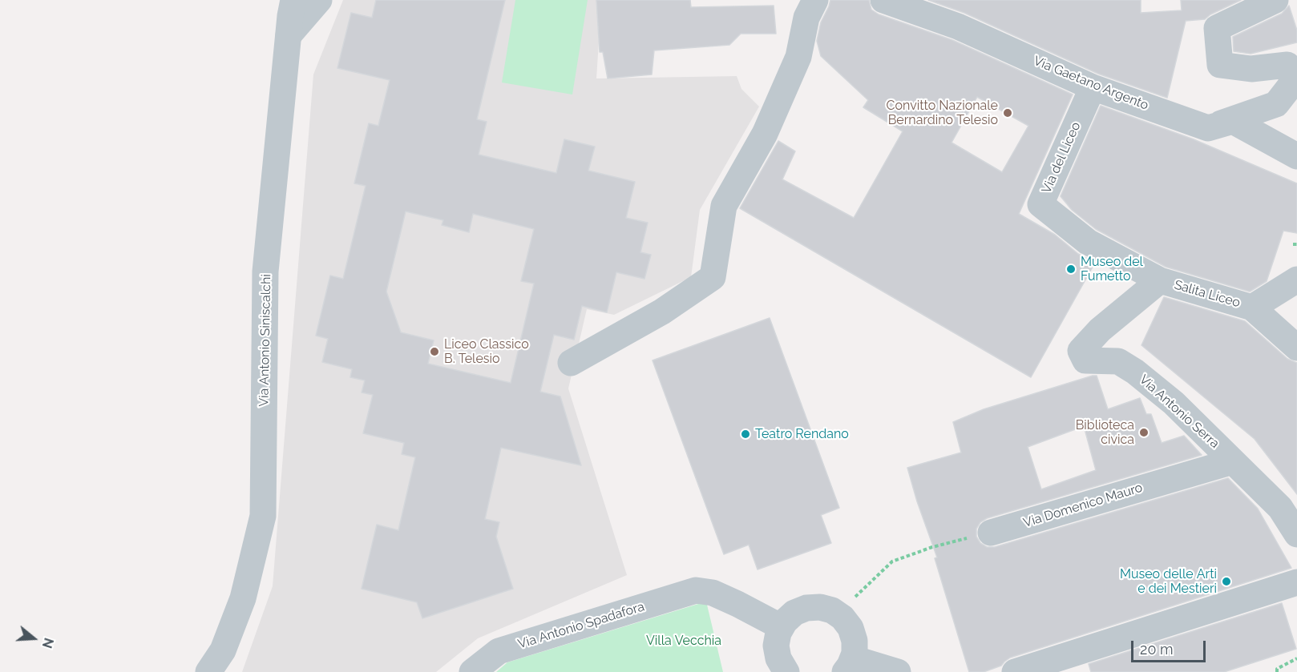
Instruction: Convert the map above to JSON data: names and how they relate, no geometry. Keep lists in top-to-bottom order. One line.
{"streets":{"street":["Via Gaetano Argento","Via del Liceo","Salita Liceo","Via Antonio Siniscalchi","Via Antonio Serra","Via Domenico Mauro","Via Antonio Spadafora"]},"crossings":[["Via Gaetano Argento","Via del Liceo"],["Via del Liceo","Salita Liceo"],["Via del Liceo","Via Antonio Serra"],["Salita Liceo","Via Antonio Serra"],["Via Antonio Serra","Via Domenico Mauro"]],"parks":["Villa Vecchia"],"places":["Convitto Nazionale Bernardino Telesio","Museo del Fumetto","Liceo Classico B. Telesio","Biblioteca civica","Teatro Rendano","Museo delle Arti e dei Mestieri"],"scale_bar":"20 m","north":"right"}
